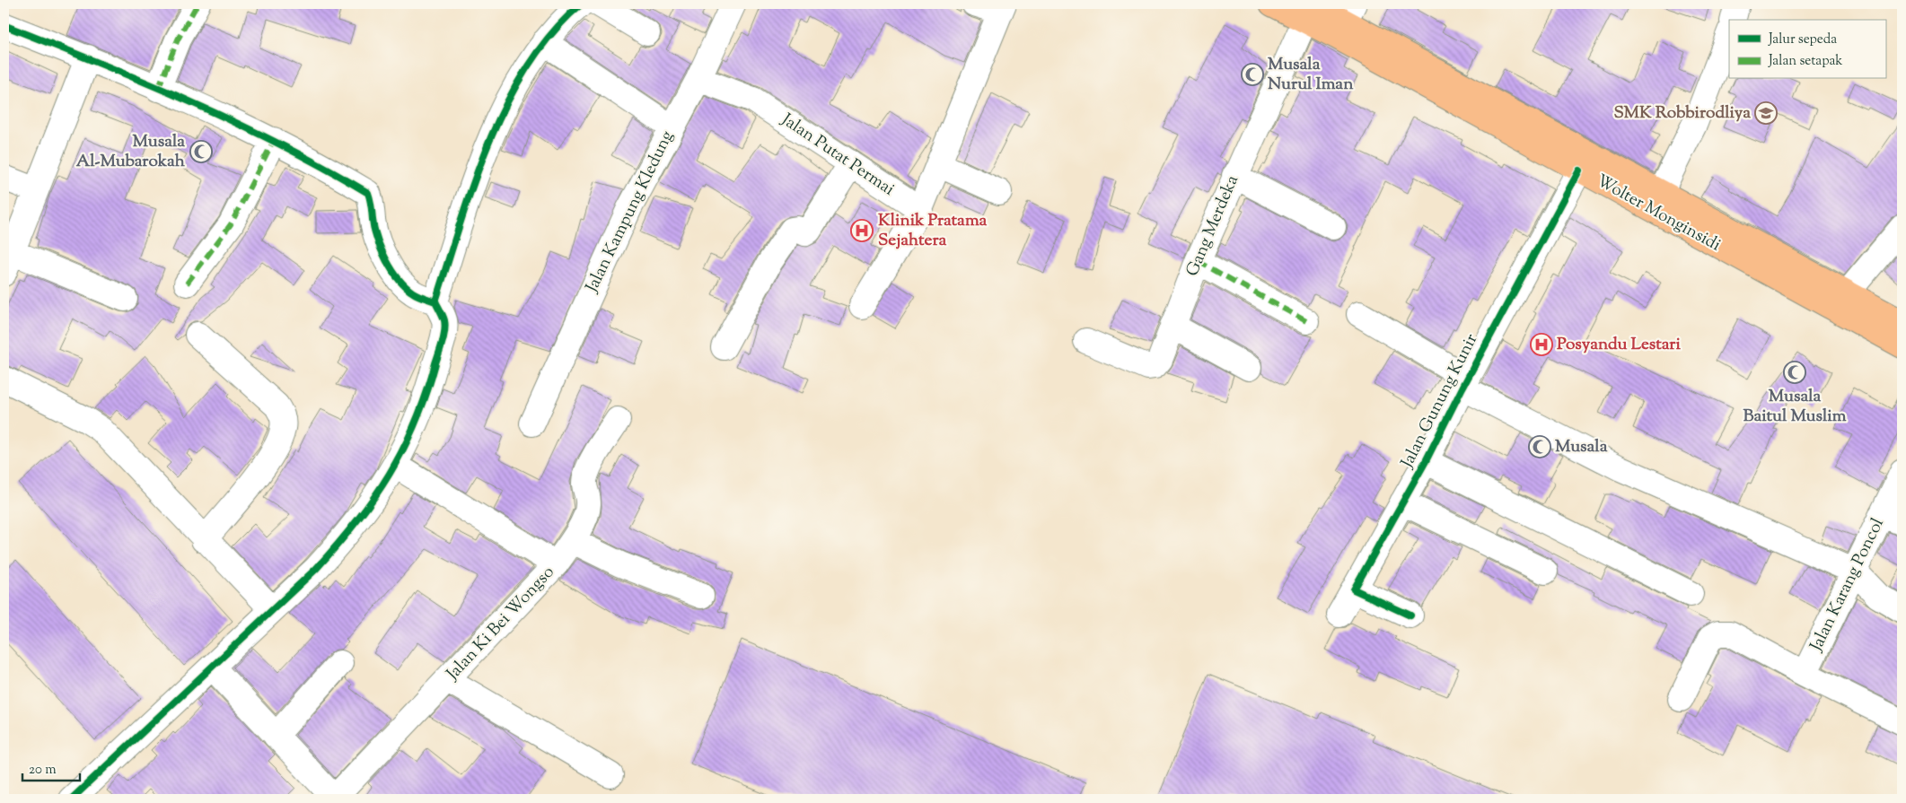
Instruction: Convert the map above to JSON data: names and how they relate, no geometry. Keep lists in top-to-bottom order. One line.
{"streets":{"main road":["Wolter Monginsidi"],"street":["Jalan Putat Permai","Jalan Kampung Kledung","Gang Merdeka","Jalan Gunung Kunir","Jalan Karang Poncol","Jalan Ki Bei Wongso"]},"crossings":[["Jalan Putat Permai","Jalan Kampung Kledung"],["Wolter Monginsidi","Gang Merdeka"],["Wolter Monginsidi","Jalan Gunung Kunir"]],"places":{"mosque":["Musala Nurul Iman","Musala Al-Mubarokah","Musala Baitul Muslim","Musala"],"school or university":["SMK Robbirodliya"],"hospital":["Klinik Pratama Sejahtera","Posyandu Lestari"]},"legend":["Jalur sepeda","Jalan setapak"],"scale_bar":"20 m"}
